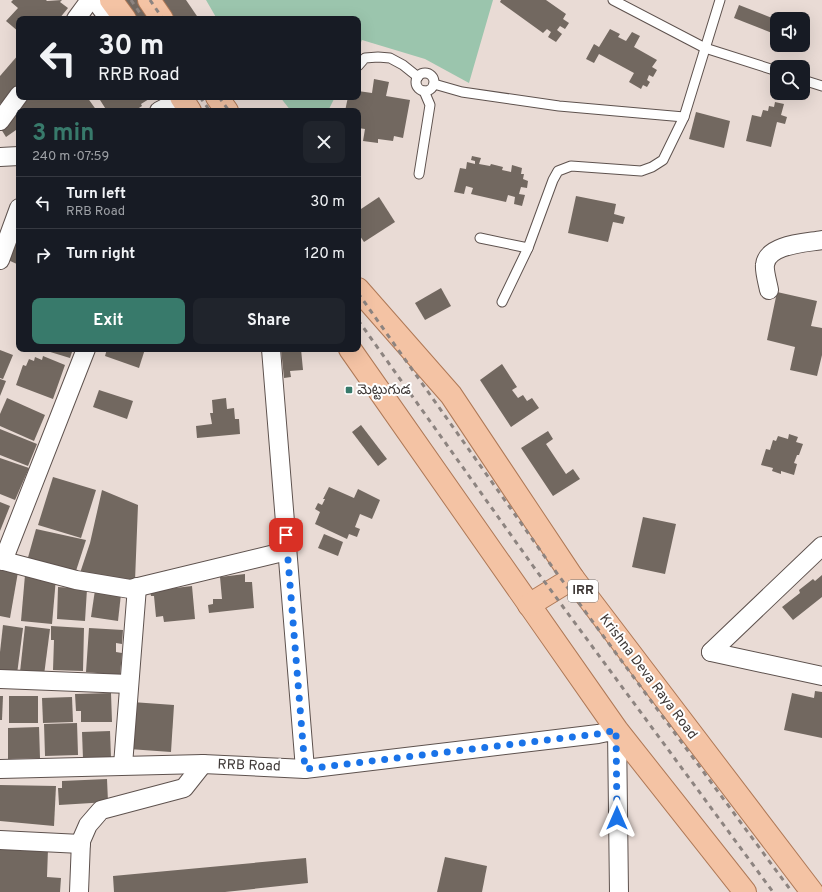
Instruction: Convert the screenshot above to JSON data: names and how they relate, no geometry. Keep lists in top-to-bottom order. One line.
{"streets":{"main road":["IRR","Krishna Deva Raya Road"],"street":["RRB Road"]},"places":{"transit":["మెట్టుగుడ"]},"page":{"turn":["30 m","RRB Road"],"heading":["3 min","240 m · 07:59"],"list":[{"name":"Turn left","note":"RRB Road","value":"30 m"},{"name":"Turn right","value":"120 m"}],"buttons":["Exit","Share"]}}
